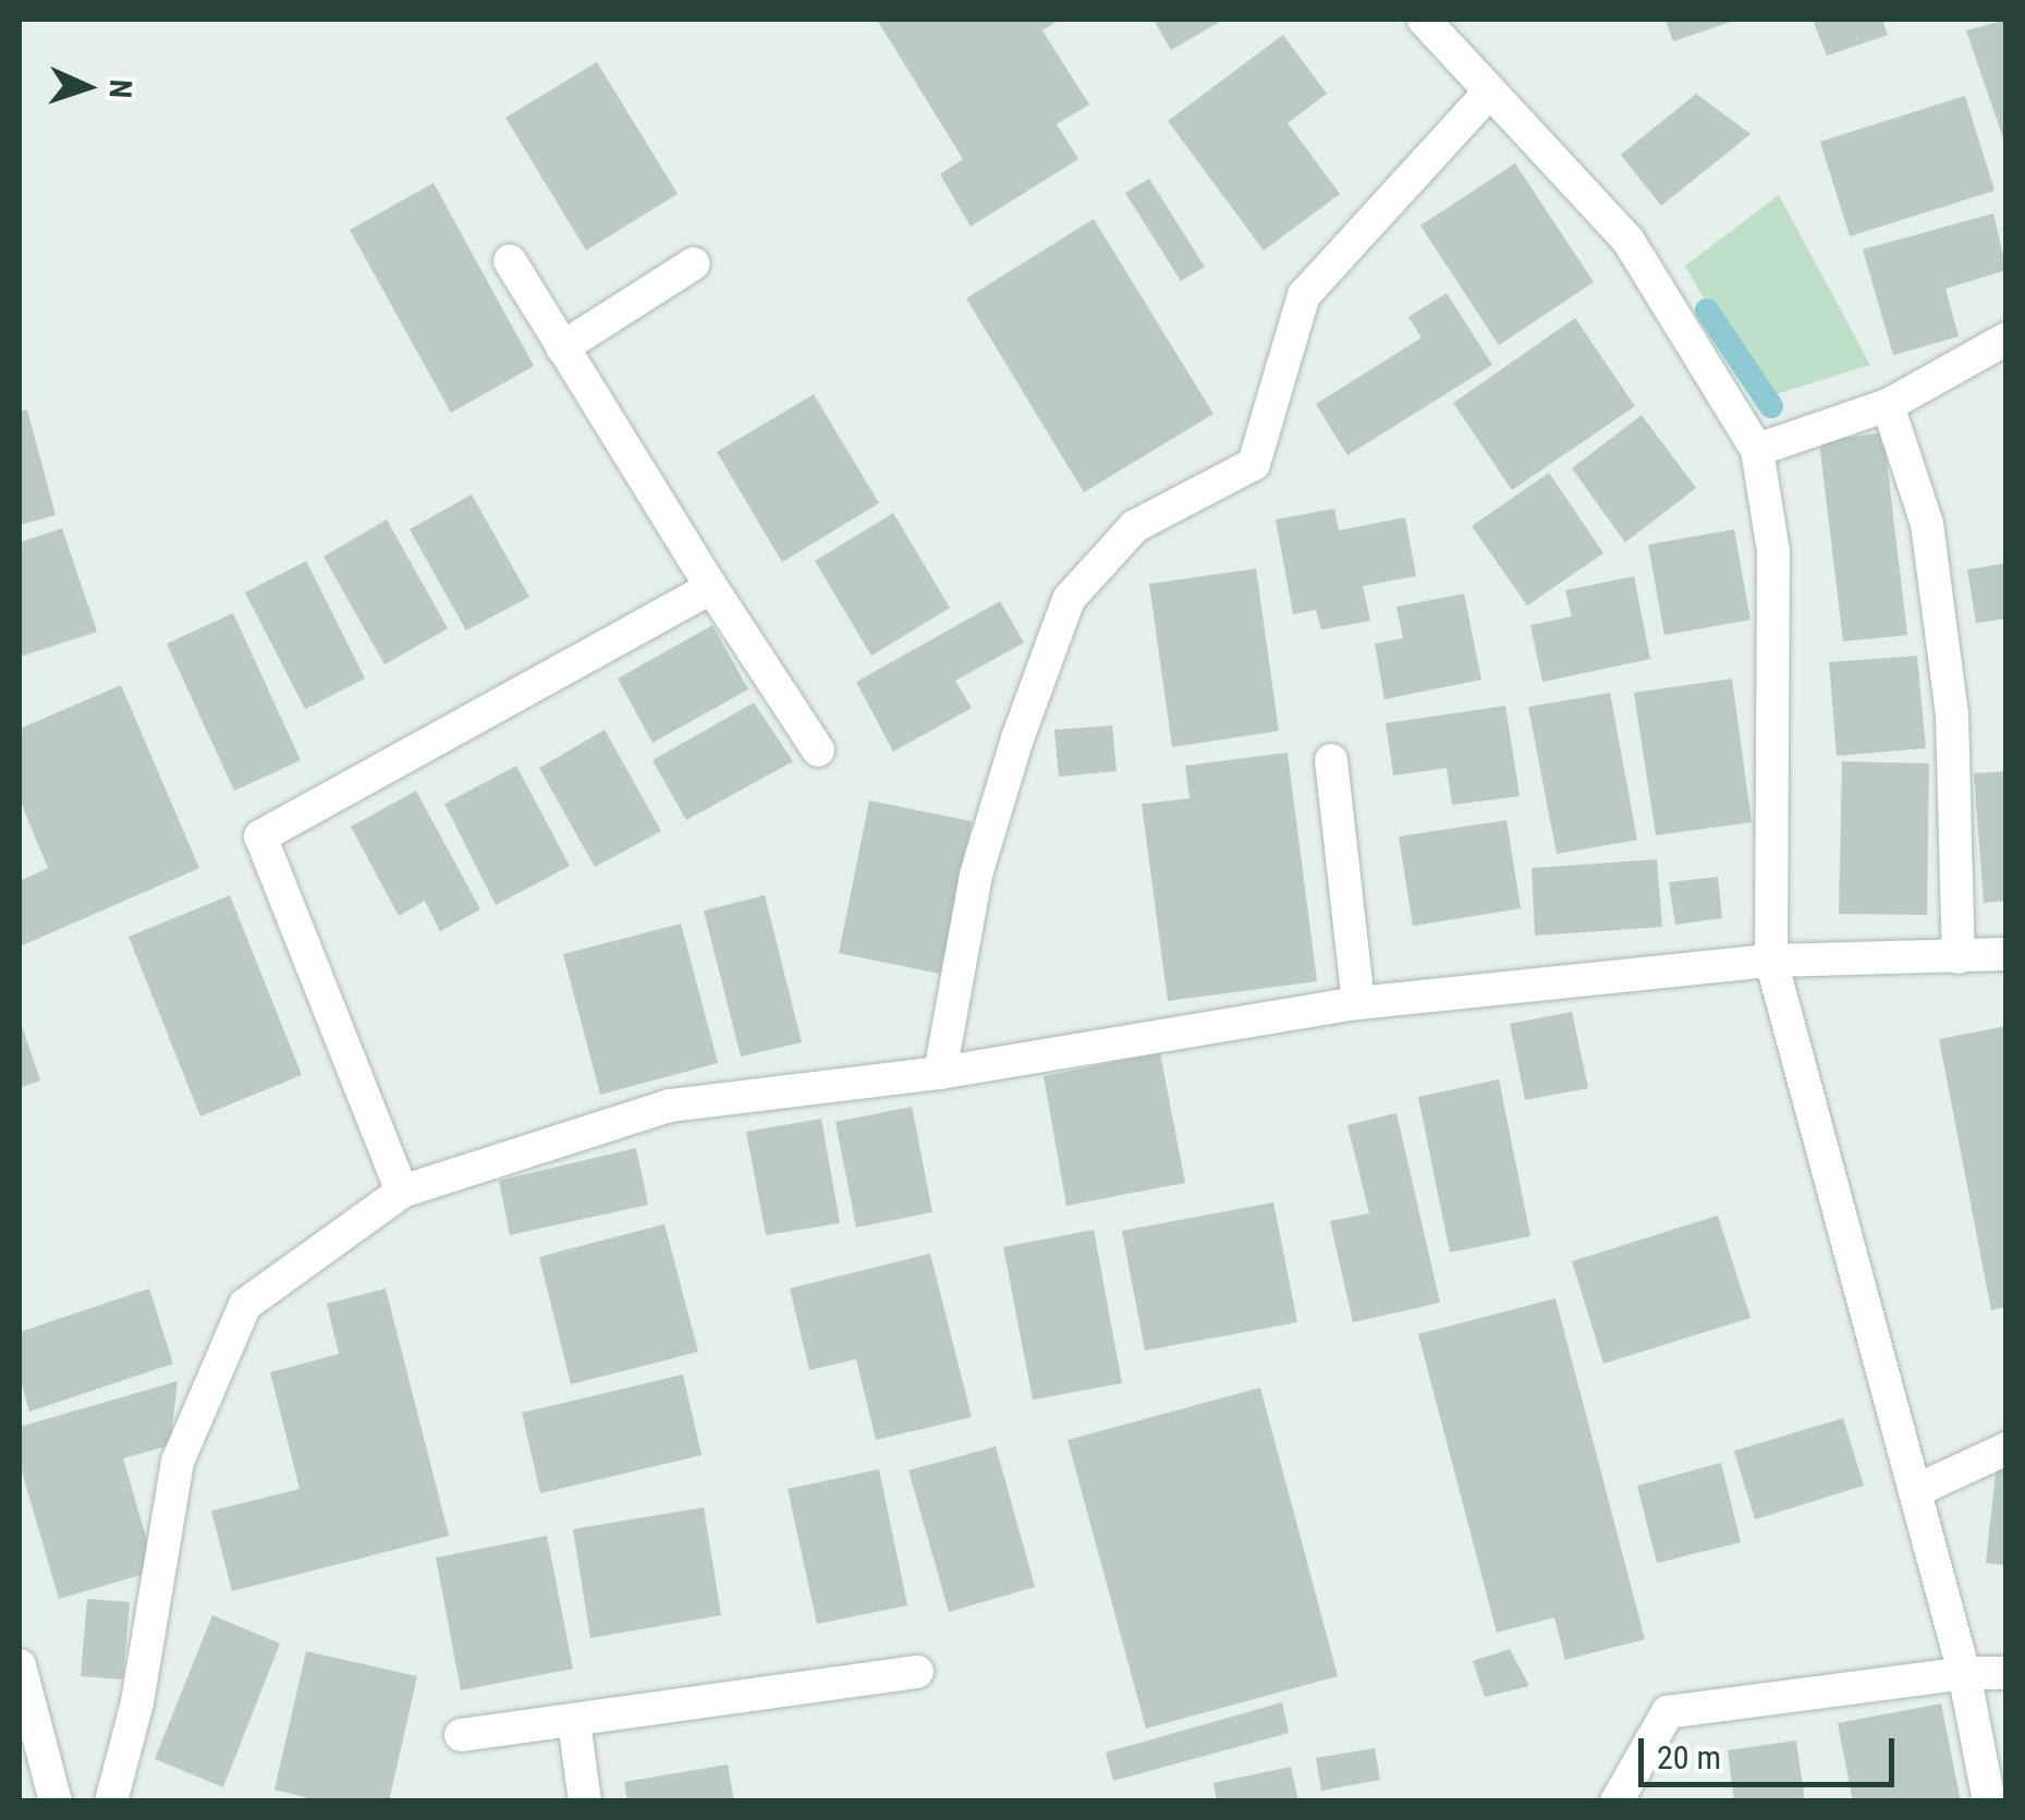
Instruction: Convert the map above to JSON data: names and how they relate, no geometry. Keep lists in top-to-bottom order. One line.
{"scale_bar":"20 m","north":"right"}
